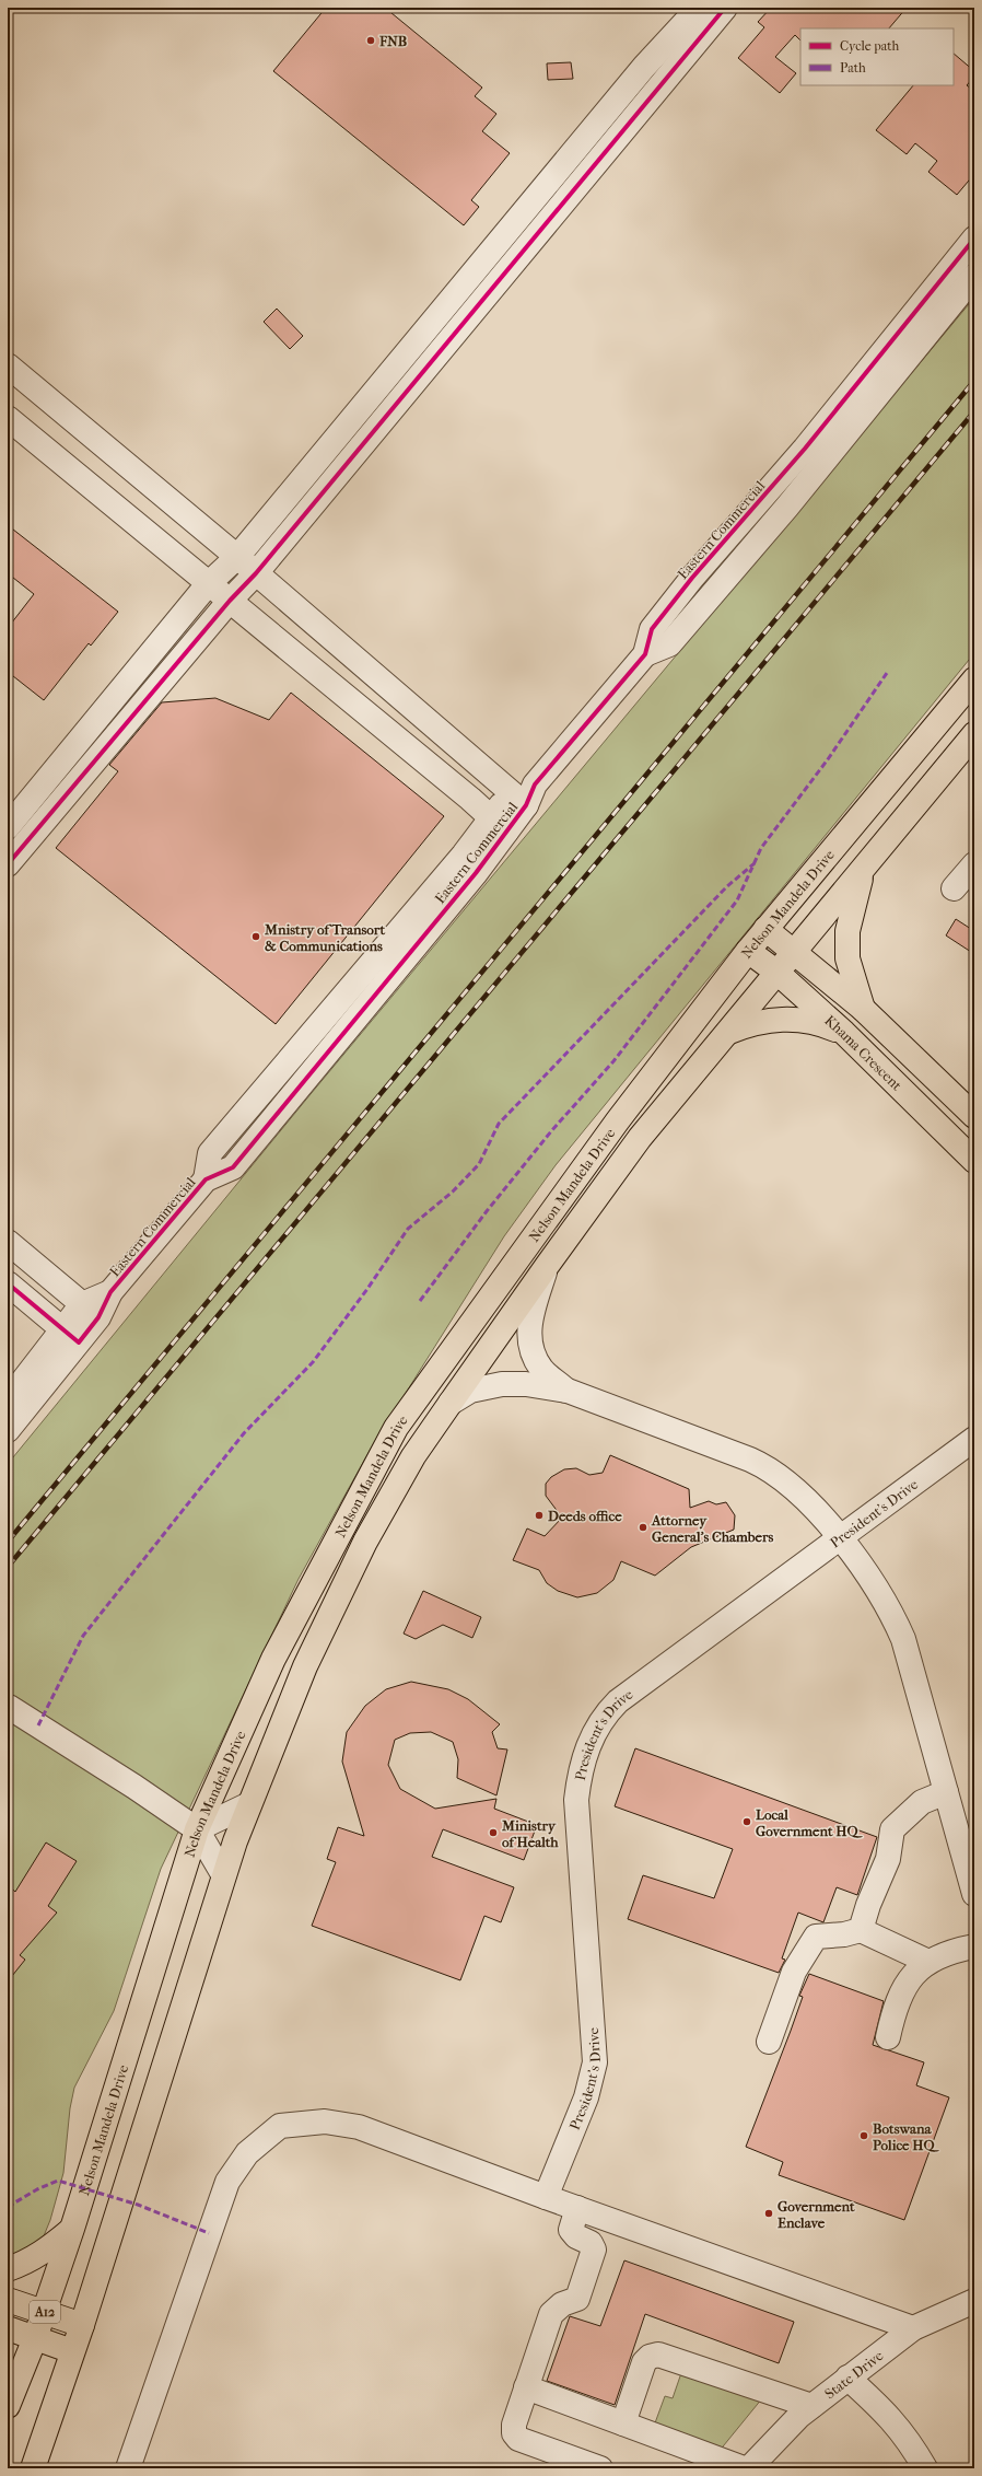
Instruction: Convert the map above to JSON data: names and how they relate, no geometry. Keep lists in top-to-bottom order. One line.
{"streets":{"main road":["Nelson Mandela Drive","Khama Crescent","A12"],"street":["Eastern Commercial","President's Drive","State Drive"]},"crossings":[["Nelson Mandela Drive","Khama Crescent"],["Nelson Mandela Drive","A12"]],"places":["FNB","Mnistry of Transort & Communications","Deeds office","Attorney General's Chambers","Local Government HQ","Ministry of Health","Botswana Police HQ","Government Enclave"],"legend":["Cycle path","Path"]}
